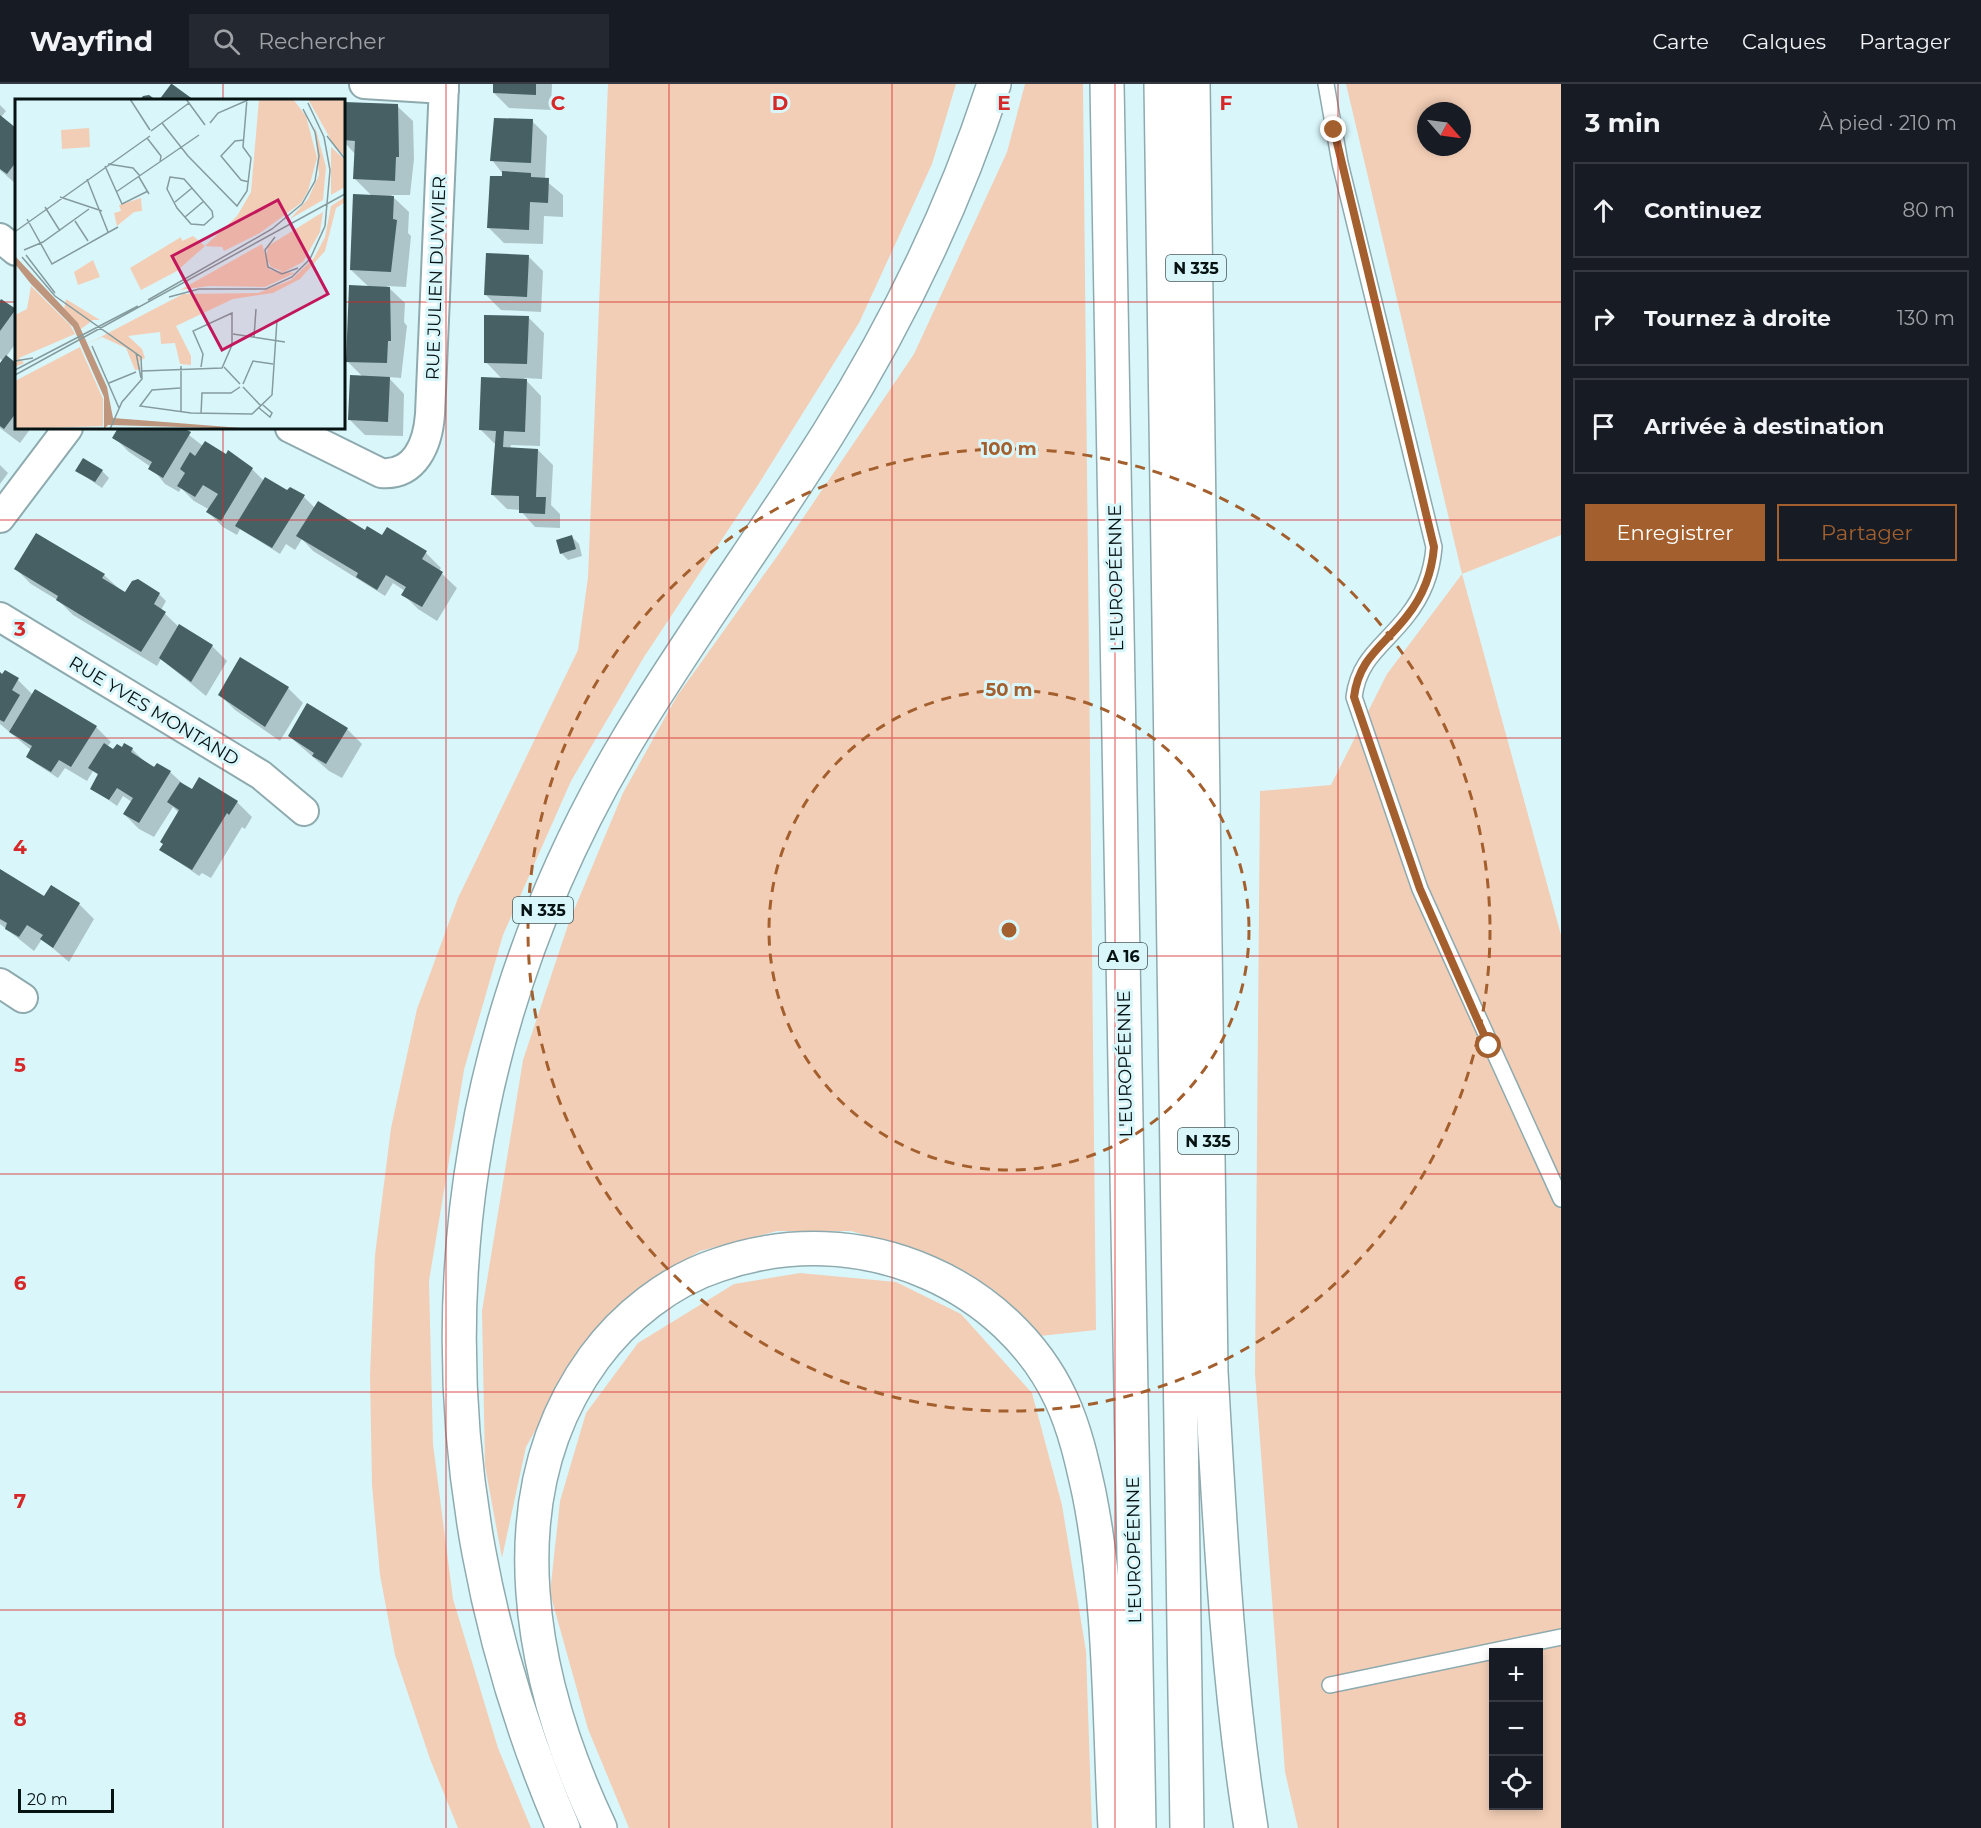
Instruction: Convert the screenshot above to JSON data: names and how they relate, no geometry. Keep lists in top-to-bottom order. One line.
{"streets":{"highway":["N 335","L'EUROPÉENNE","A 16"],"street":["RUE JULIEN DUVIVIER","RUE YVES MONTAND"]},"scale_bar":"20 m","north":"bottom right","page":{"header":"Wayfind","search":"Rechercher","nav":["Carte","Calques","Partager"],"heading":["3 min","À pied · 210 m"],"list":[["Continuez","80 m"],["Tournez à droite","130 m"],"Arrivée à destination"],"buttons":["Enregistrer","Partager"],"map_buttons":["+","−"],"scale":"20 m"},"grid":{"columns":["C","D","E","F"],"rows":["3","4","5","6","7","8"]},"rings":["100 m","50 m"]}
